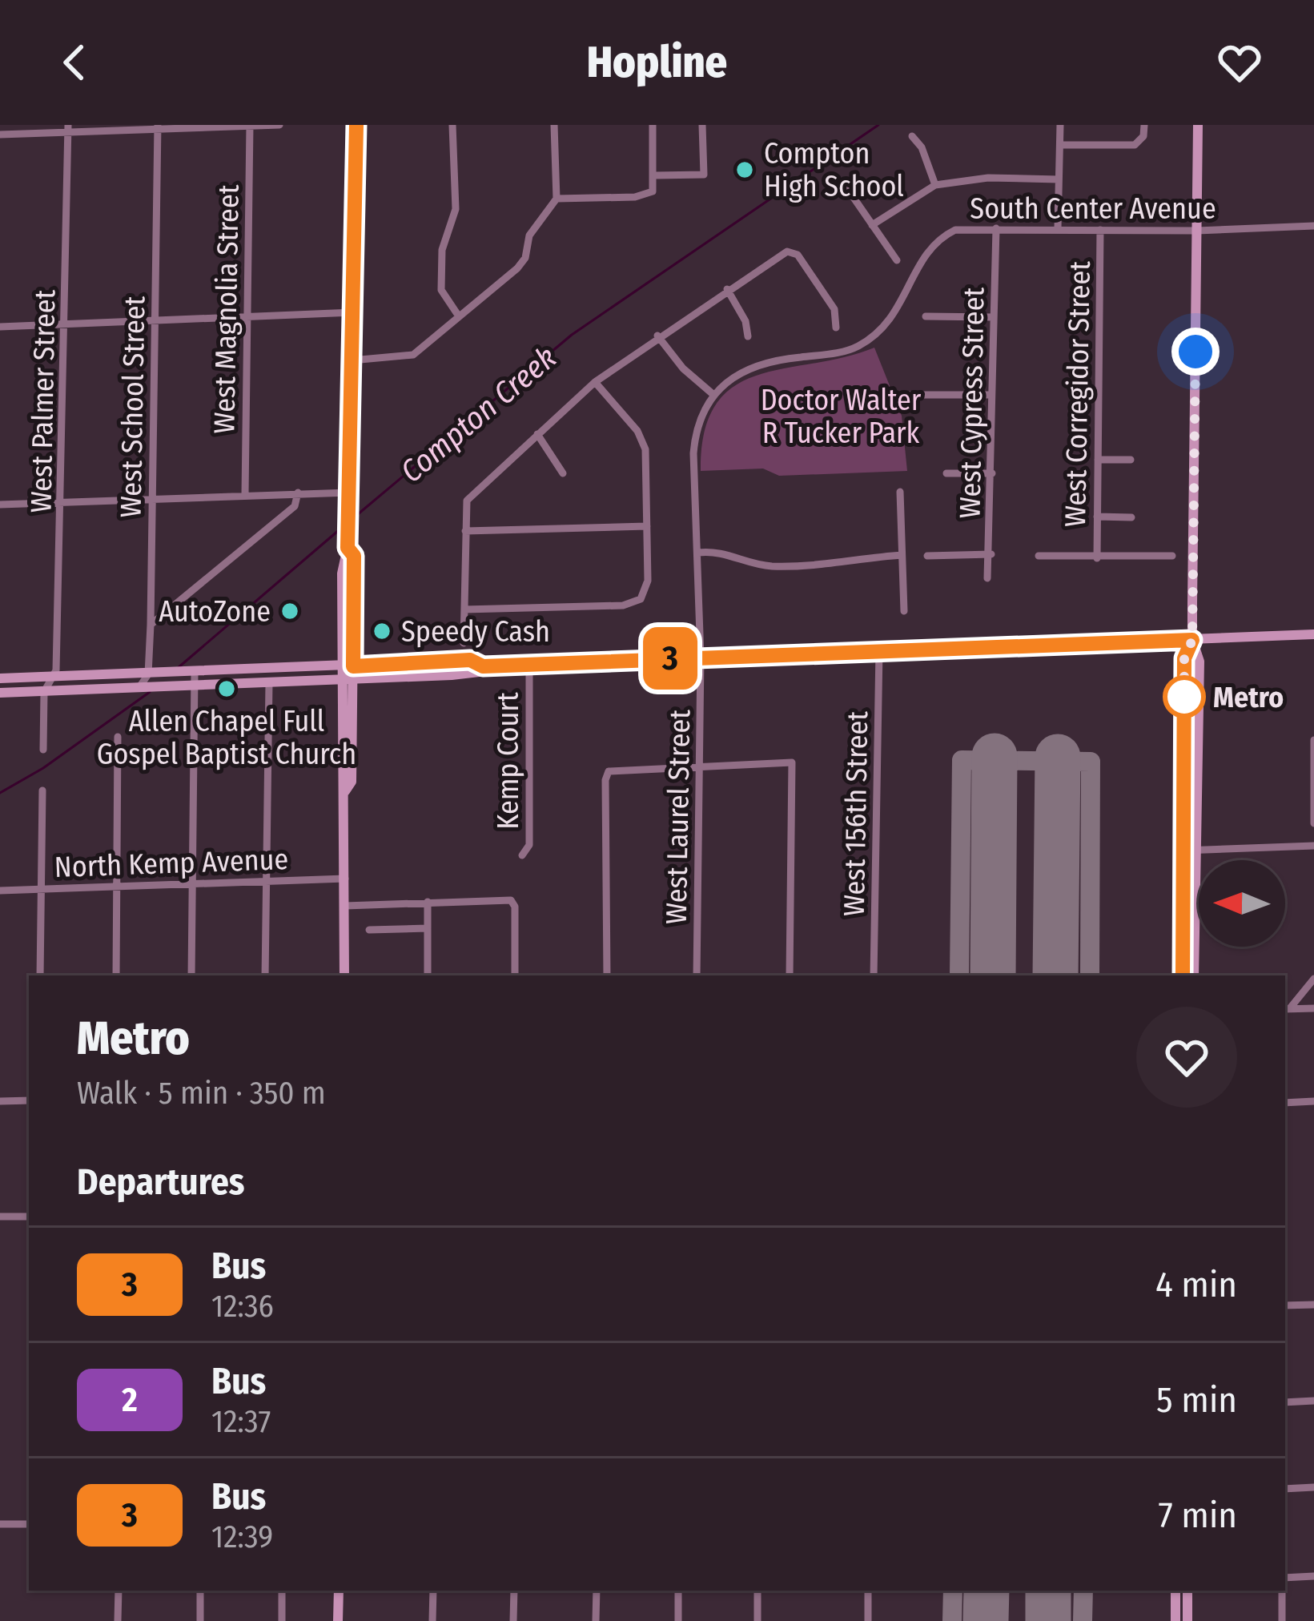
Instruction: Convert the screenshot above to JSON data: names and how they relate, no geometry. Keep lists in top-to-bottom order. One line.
{"streets":{"street":["South Center Avenue","West Magnolia Street","West Corregidor Street","West Palmer Street","West Cypress Street","West School Street","Kemp Court","West 156th Street","West Laurel Street","North Kemp Avenue"]},"crossings":[["South Center Avenue","West Corregidor Street"],["South Center Avenue","West Cypress Street"],["South Center Avenue","West Laurel Street"]],"water":["Compton Creek"],"parks":["Doctor Walter R Tucker Park"],"places":["Compton High School","AutoZone","Speedy Cash","Allen Chapel Full Gospel Baptist Church","Metro"],"lines":["bus line 3"],"north":"left","page":{"header":"Hopline","on_map":"3","heading":[["Metro","Walk · 5 min · 350 m"],"Departures"],"list":[{"mark":"3","name":"Bus","note":"12:36","value":"4 min"},{"mark":"2","name":"Bus","note":"12:37","value":"5 min"},{"mark":"3","name":"Bus","note":"12:39","value":"7 min"}]}}
